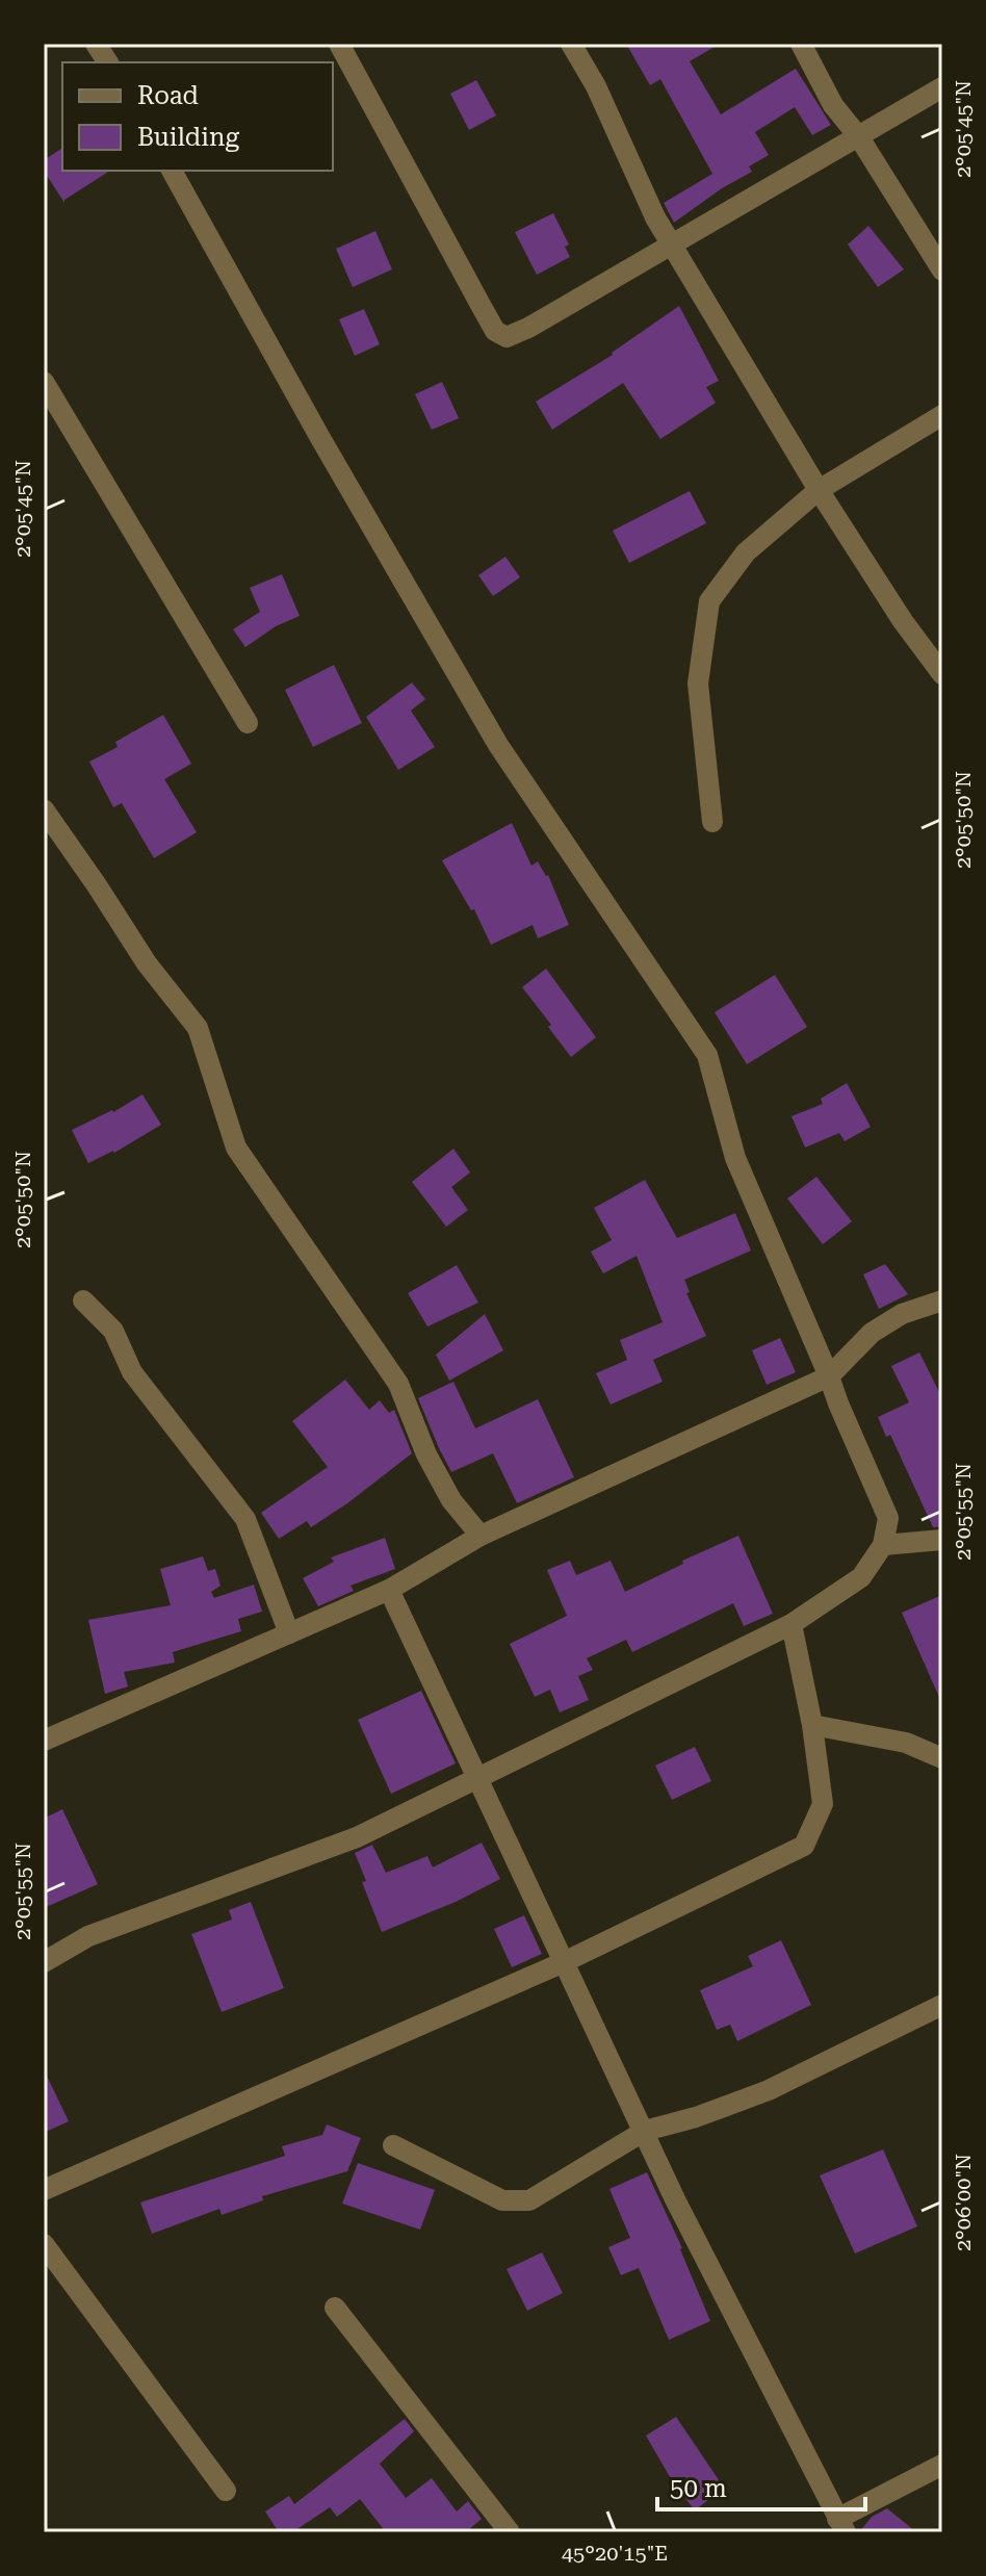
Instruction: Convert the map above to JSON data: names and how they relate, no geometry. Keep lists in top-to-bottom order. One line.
{"legend":["Road","Building"],"scale_bar":"50 m","coordinates":["2°05'45\"N","2°05'50\"N","2°05'55\"N","2°06'00\"N","45°20'15\"E"]}
